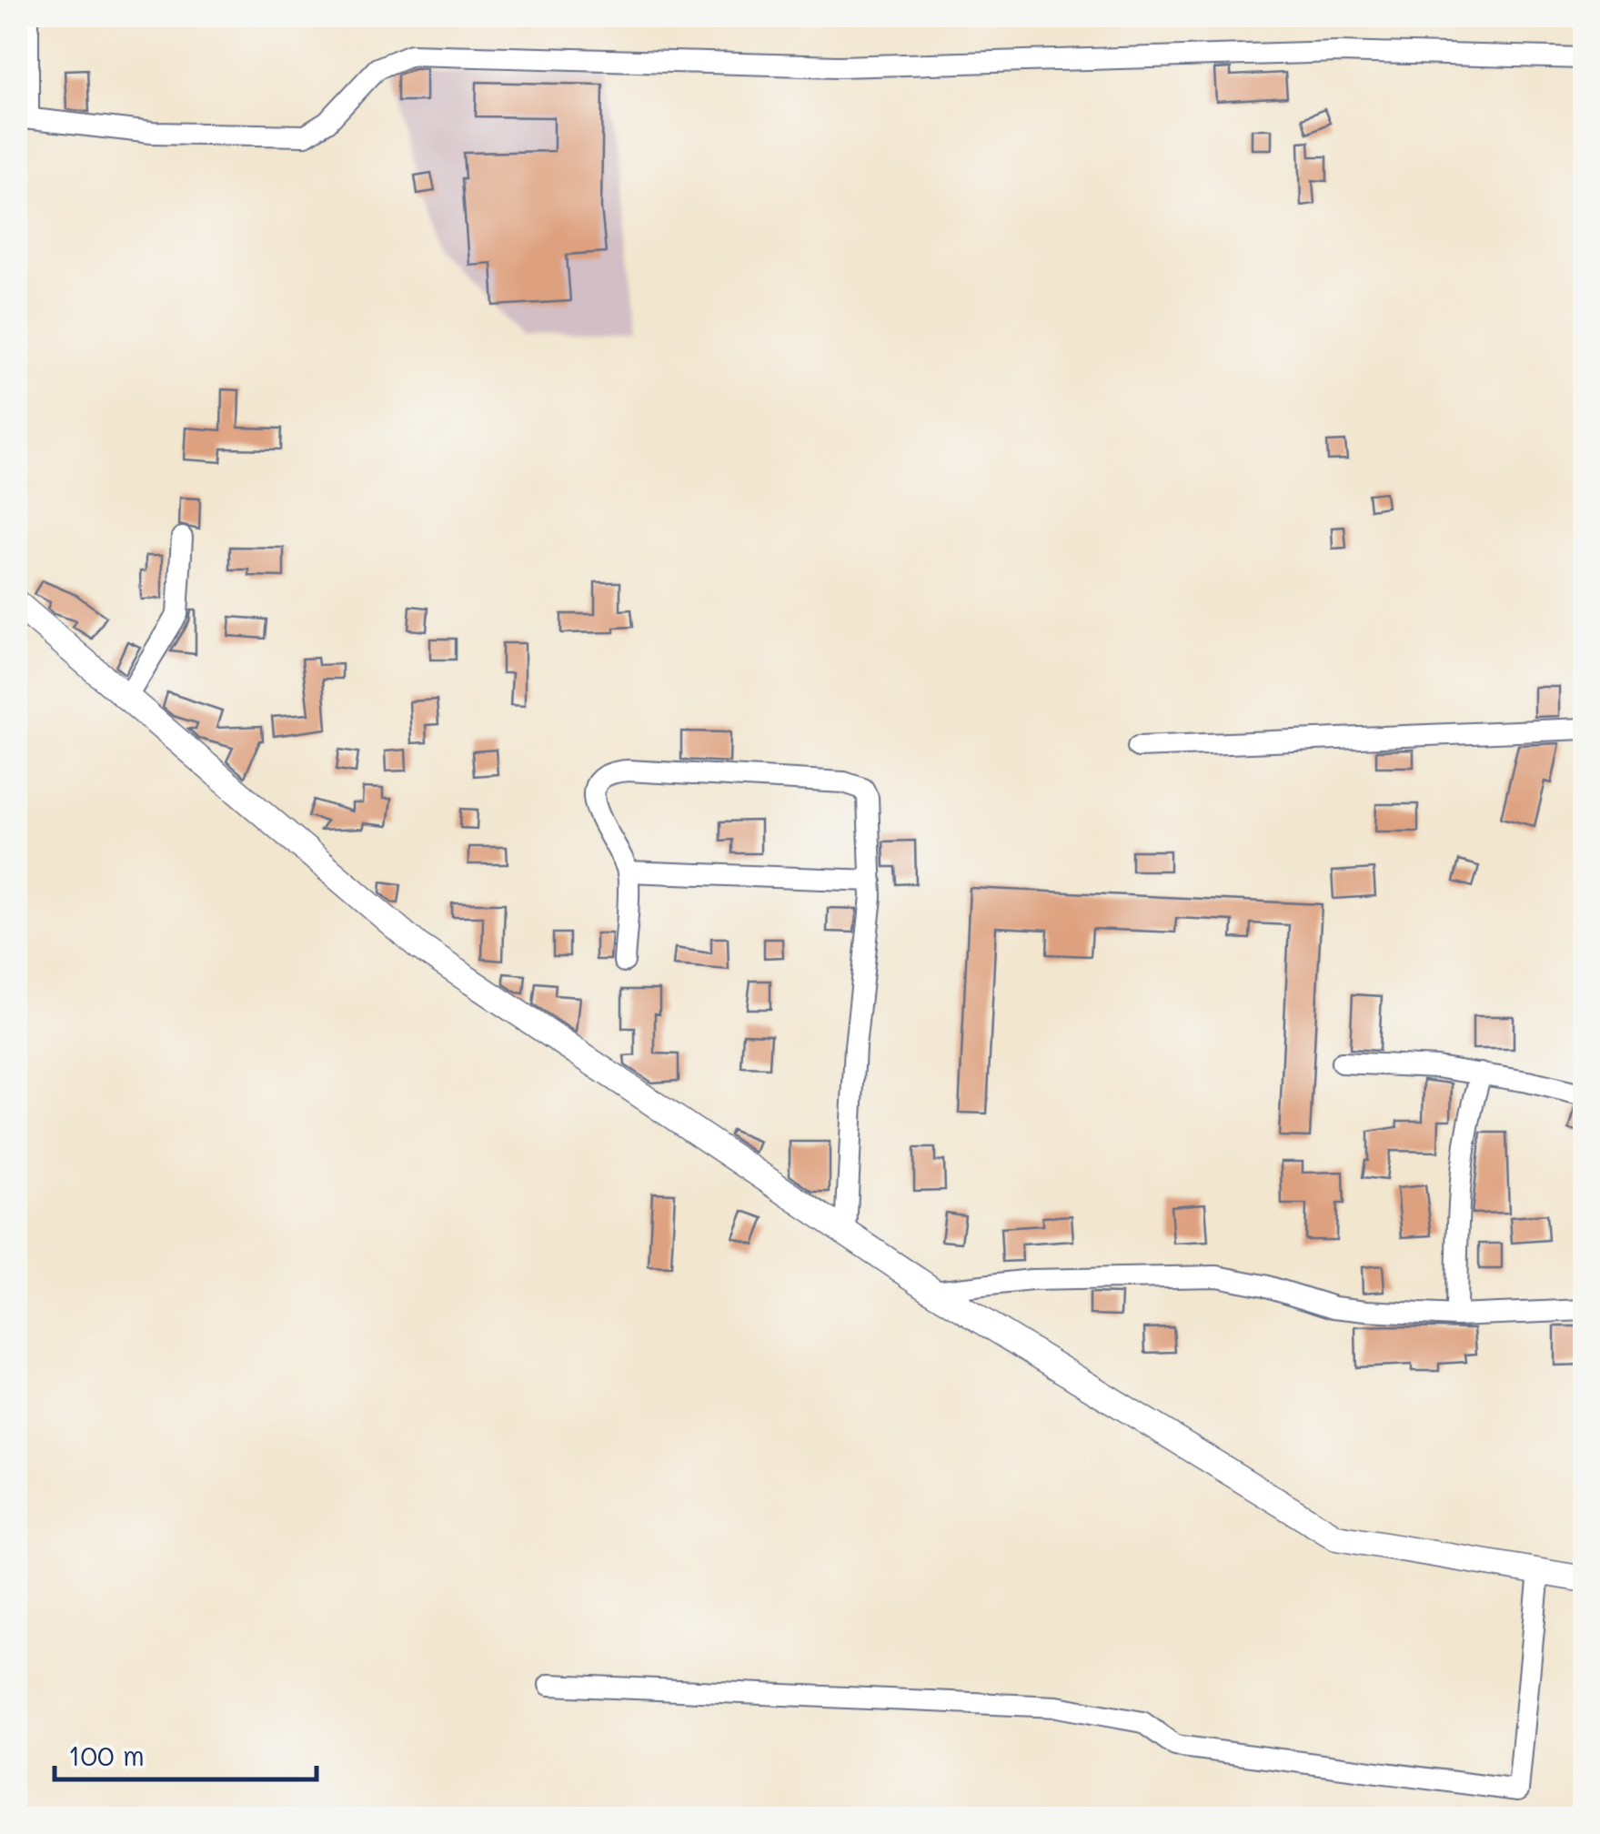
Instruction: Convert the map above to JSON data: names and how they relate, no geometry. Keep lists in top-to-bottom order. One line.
{"scale_bar":"100 m"}
